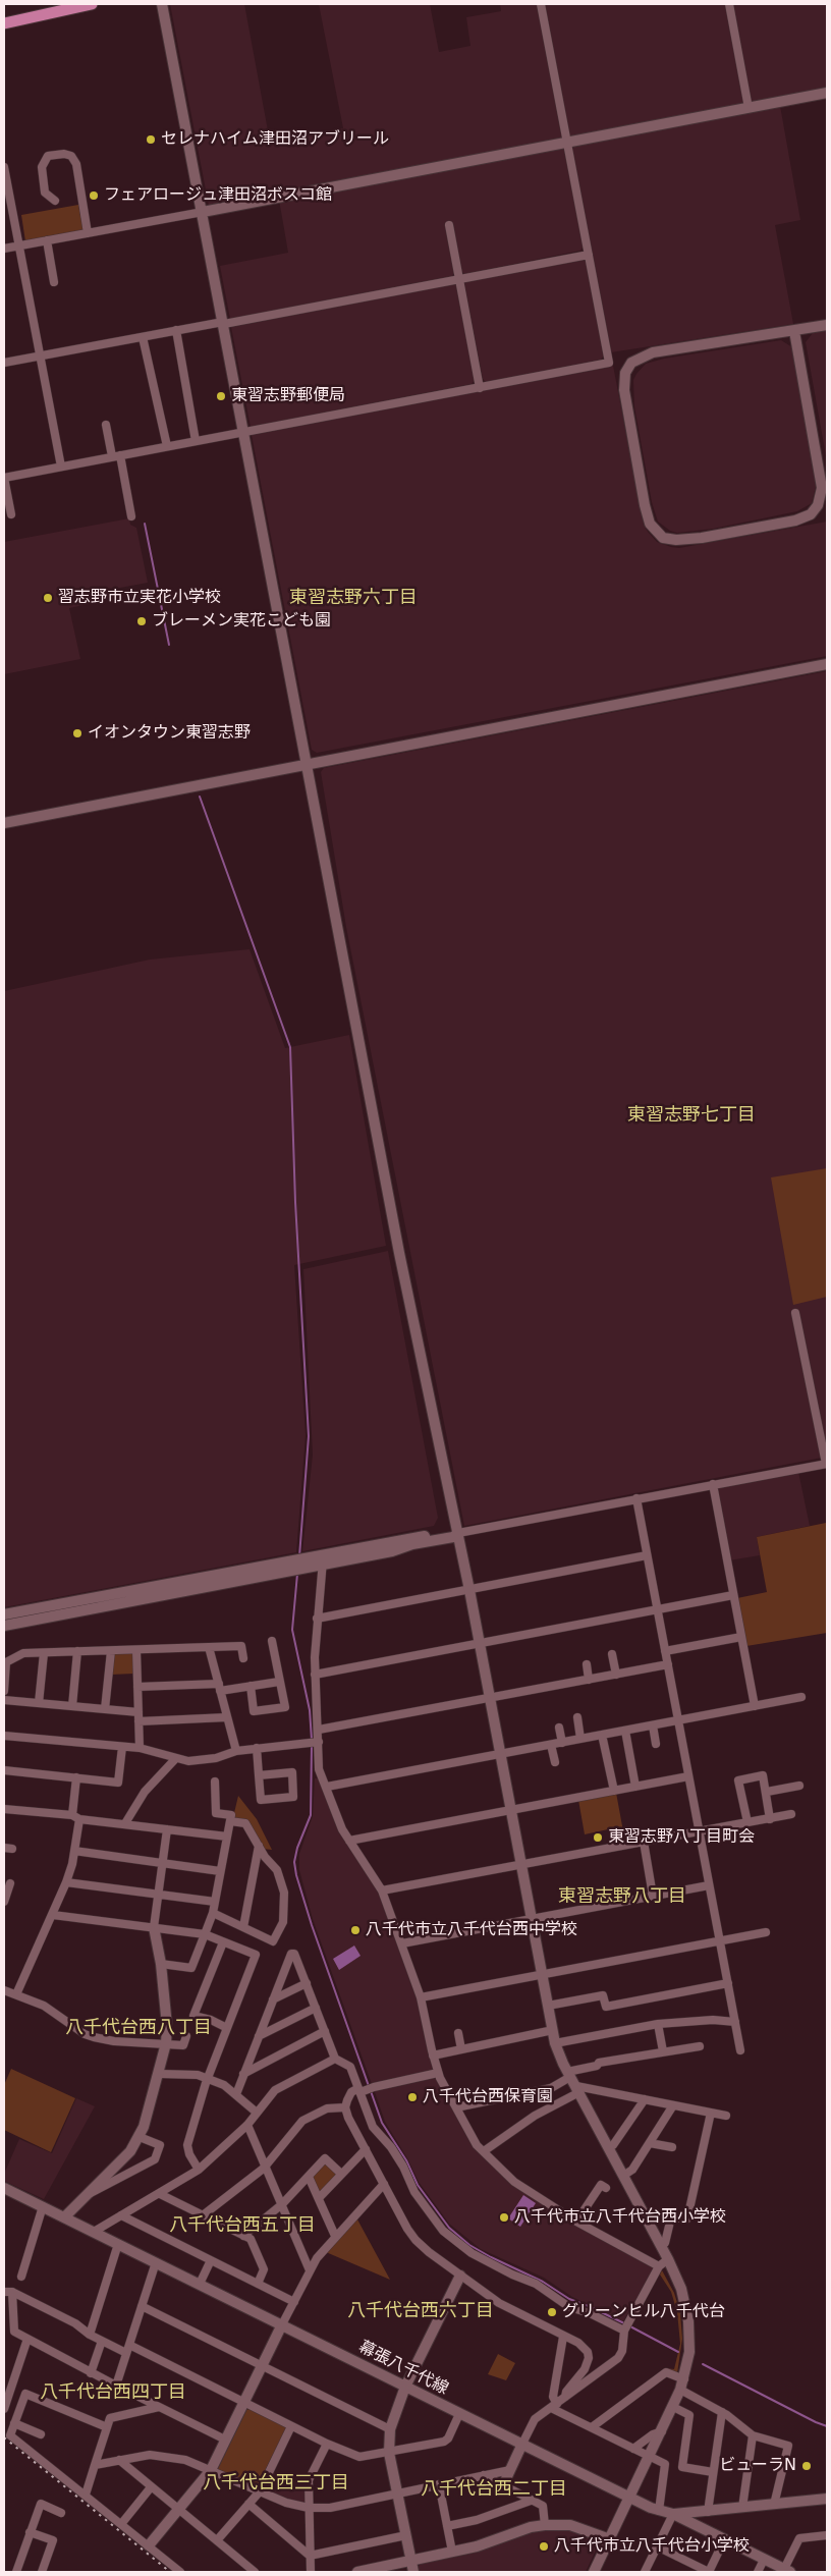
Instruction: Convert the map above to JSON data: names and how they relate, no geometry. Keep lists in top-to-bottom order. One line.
{"streets":{"street":["幕張八千代線"]},"districts":["東習志野六丁目","東習志野七丁目","東習志野八丁目","八千代台西八丁目","八千代台西五丁目","八千代台西六丁目","八千代台西四丁目","八千代台西三丁目","八千代台西二丁目"],"places":["セレナハイム津田沼アブリール","フェアロージュ津田沼ボスコ館","東習志野郵便局","習志野市立実花小学校","ブレーメン実花こども園","イオンタウン東習志野","東習志野八丁目町会","八千代市立八千代台西中学校","八千代台西保育園","八千代市立八千代台西小学校","グリーンヒル八千代台","ビューラN","八千代市立八千代台小学校"]}
